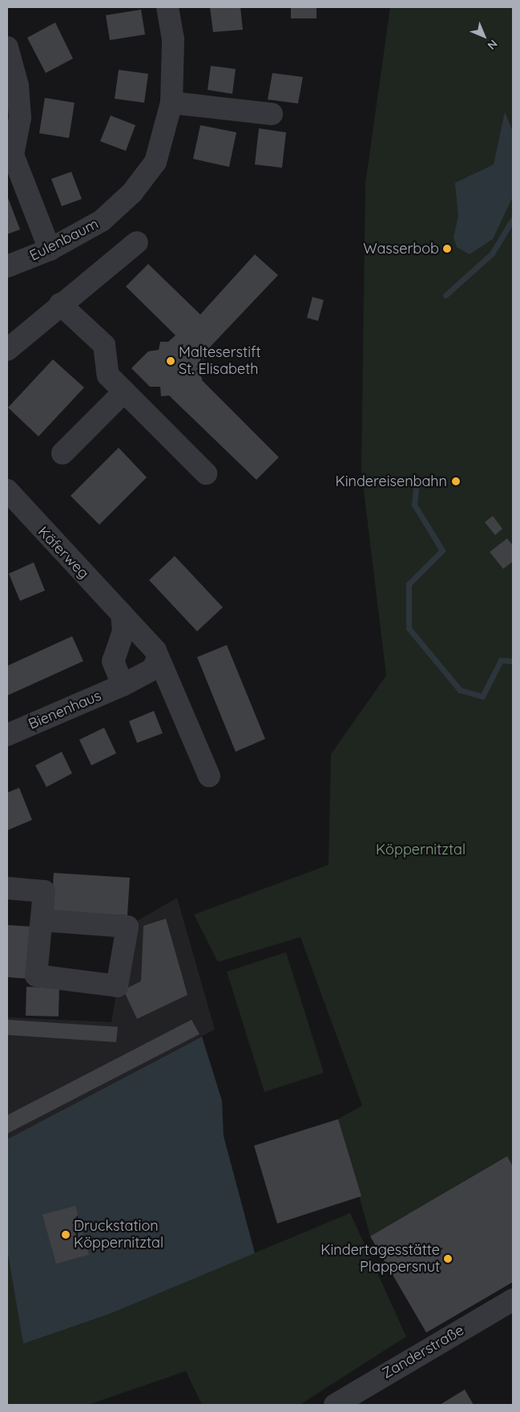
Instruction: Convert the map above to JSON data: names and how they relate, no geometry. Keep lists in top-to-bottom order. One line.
{"streets":{"street":["Eulenbaum","Käferweg","Bienenhaus","Zanderstraße"]},"parks":["Köppernitztal"],"places":["Wasserbob","Malteserstift St. Elisabeth","Kindereisenbahn","Druckstation Köppernitztal","Kindertagesstätte Plappersnut"],"north":"bottom right"}
